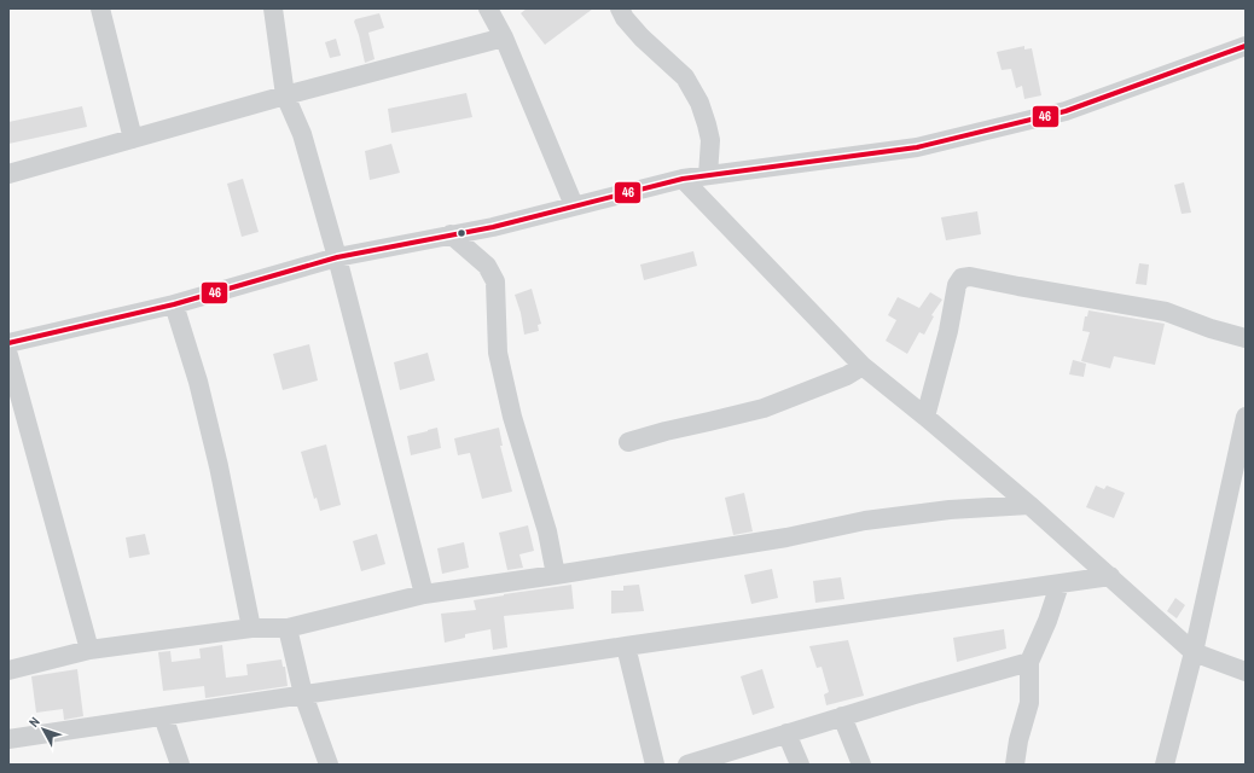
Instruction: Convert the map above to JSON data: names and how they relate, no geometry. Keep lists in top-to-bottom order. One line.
{"lines":["transit line 46"],"north":"top left"}
